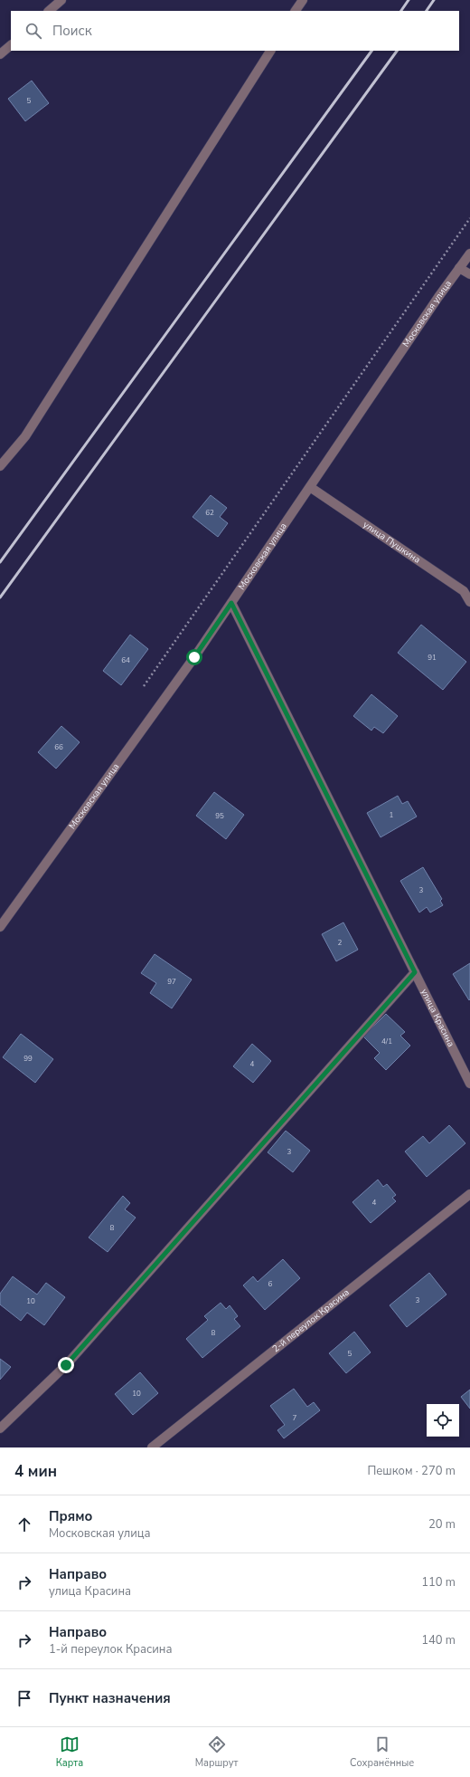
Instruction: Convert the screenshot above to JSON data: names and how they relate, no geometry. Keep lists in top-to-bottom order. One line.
{"streets":{"street":["Московская улица","улица Пушкина","улица Красина","2-й переулок Красина"]},"crossings":[["Московская улица","улица Пушкина"],["Московская улица","улица Красина"]],"house_numbers":["5","62","91","64","66","1","95","3","2","97","4/1","99","4","3","4","8","6","3","10","8","5","10","7"],"page":{"search":"Поиск","heading":["4 мин","Пешком · 270 m"],"list":[["Прямо","Московская улица","20 m"],["Направо","улица Красина","110 m"],["Направо","1-й переулок Красина","140 m"],"Пункт назначения"],"nav":["Карта","Маршрут","Сохранённые"]}}
